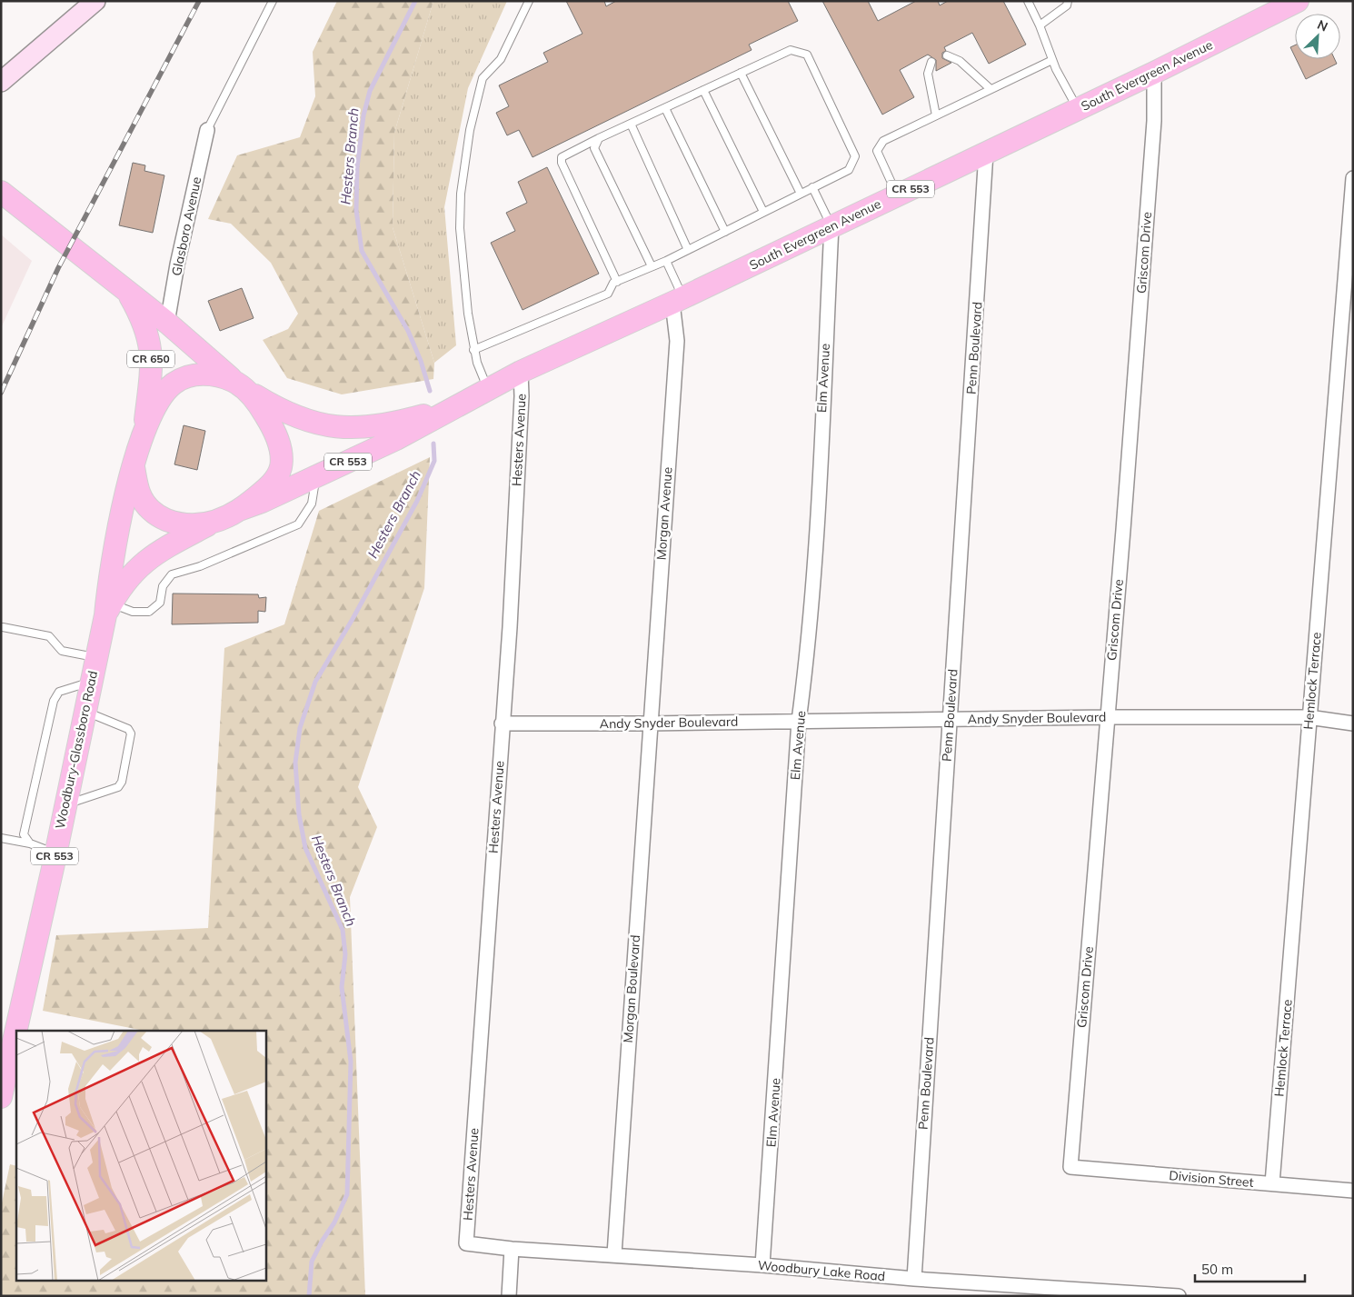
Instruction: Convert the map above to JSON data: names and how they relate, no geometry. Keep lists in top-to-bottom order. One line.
{"streets":{"main road":["South Evergreen Avenue","CR 553","CR 650","Woodbury-Glassboro Road"],"street":["Glasboro Avenue","Griscom Drive","Penn Boulevard","Elm Avenue","Hesters Avenue","Morgan Avenue","Hemlock Terrace","Andy Snyder Boulevard","Morgan Boulevard","Division Street","Woodbury Lake Road"]},"crossings":[["South Evergreen Avenue","Glasboro Avenue"],["South Evergreen Avenue","Griscom Drive"],["South Evergreen Avenue","Penn Boulevard"],["South Evergreen Avenue","Elm Avenue"],["South Evergreen Avenue","Hesters Avenue"],["South Evergreen Avenue","Morgan Avenue"],["South Evergreen Avenue","Woodbury-Glassboro Road"],["Griscom Drive","Andy Snyder Boulevard"],["Griscom Drive","Division Street"],["Penn Boulevard","Andy Snyder Boulevard"],["Penn Boulevard","Woodbury Lake Road"],["Elm Avenue","Andy Snyder Boulevard"],["Elm Avenue","Woodbury Lake Road"],["Hesters Avenue","Andy Snyder Boulevard"],["Hesters Avenue","Woodbury Lake Road"],["Morgan Avenue","Andy Snyder Boulevard"],["Morgan Avenue","Morgan Boulevard"],["Hemlock Terrace","Andy Snyder Boulevard"],["Hemlock Terrace","Division Street"],["Andy Snyder Boulevard","Morgan Boulevard"],["Morgan Boulevard","Woodbury Lake Road"]],"water":["Hesters Branch"],"scale_bar":"50 m","north":"top right"}
